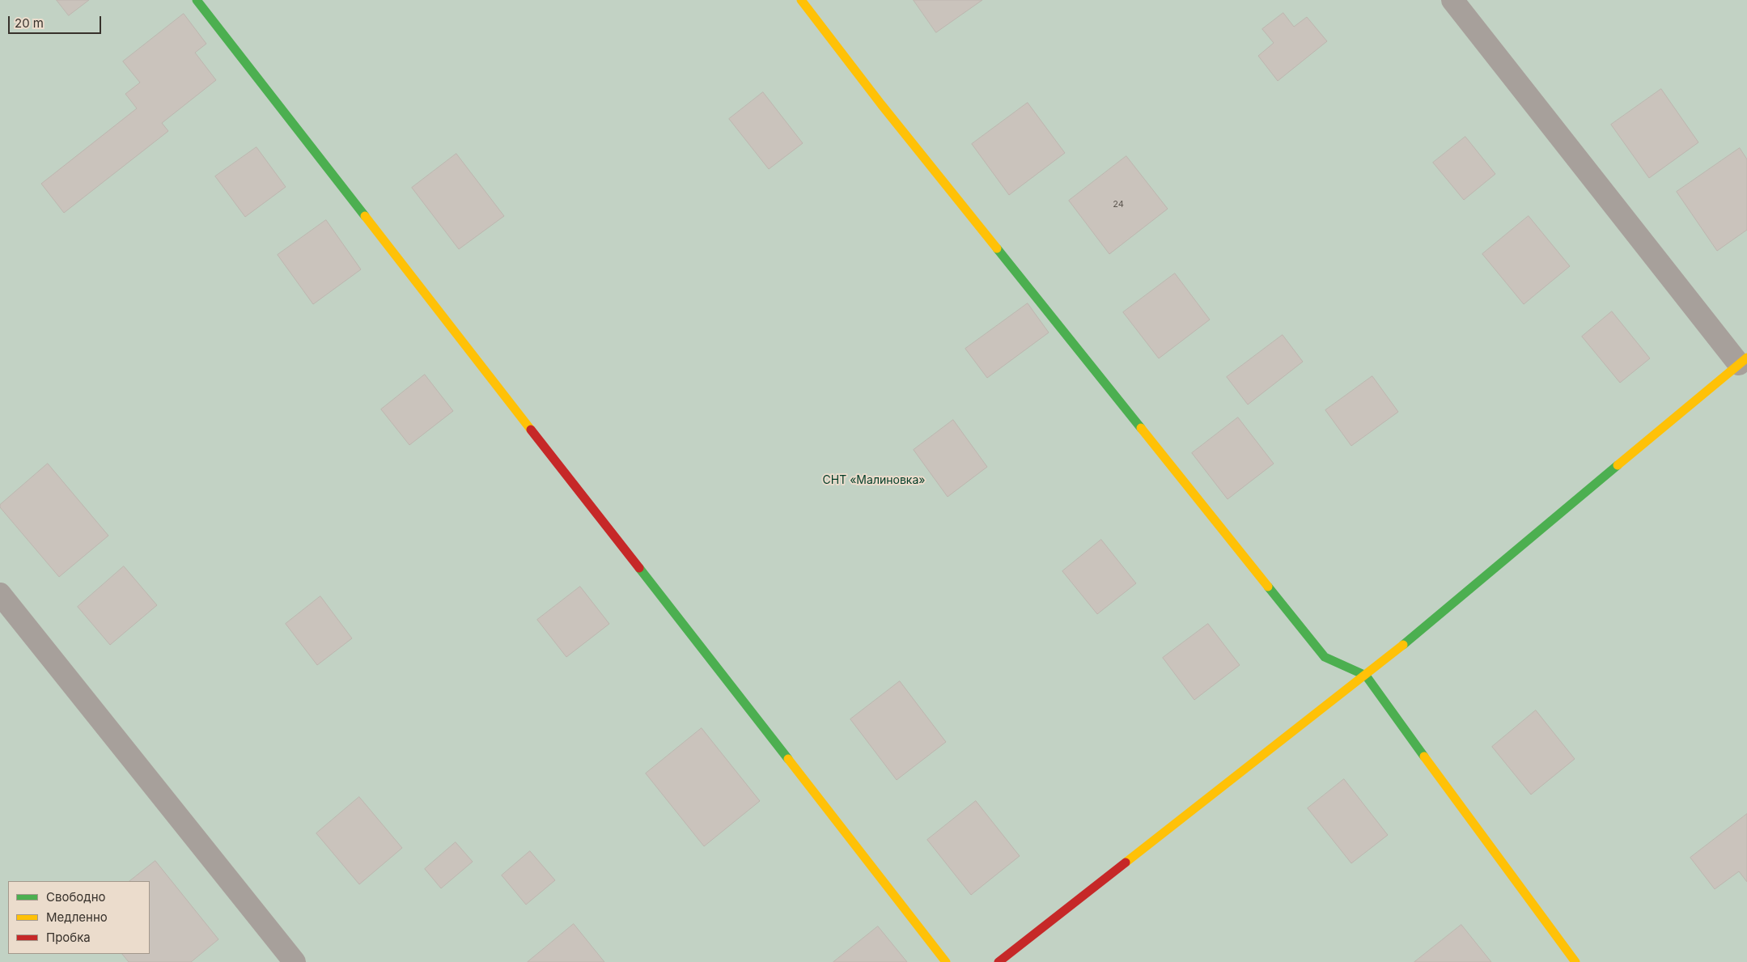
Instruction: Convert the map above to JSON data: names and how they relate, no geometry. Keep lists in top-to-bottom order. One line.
{"parks":["СНТ «Малиновка»"],"house_numbers":["24"],"legend":["Свободно","Медленно","Пробка"],"scale_bar":"20 m"}
